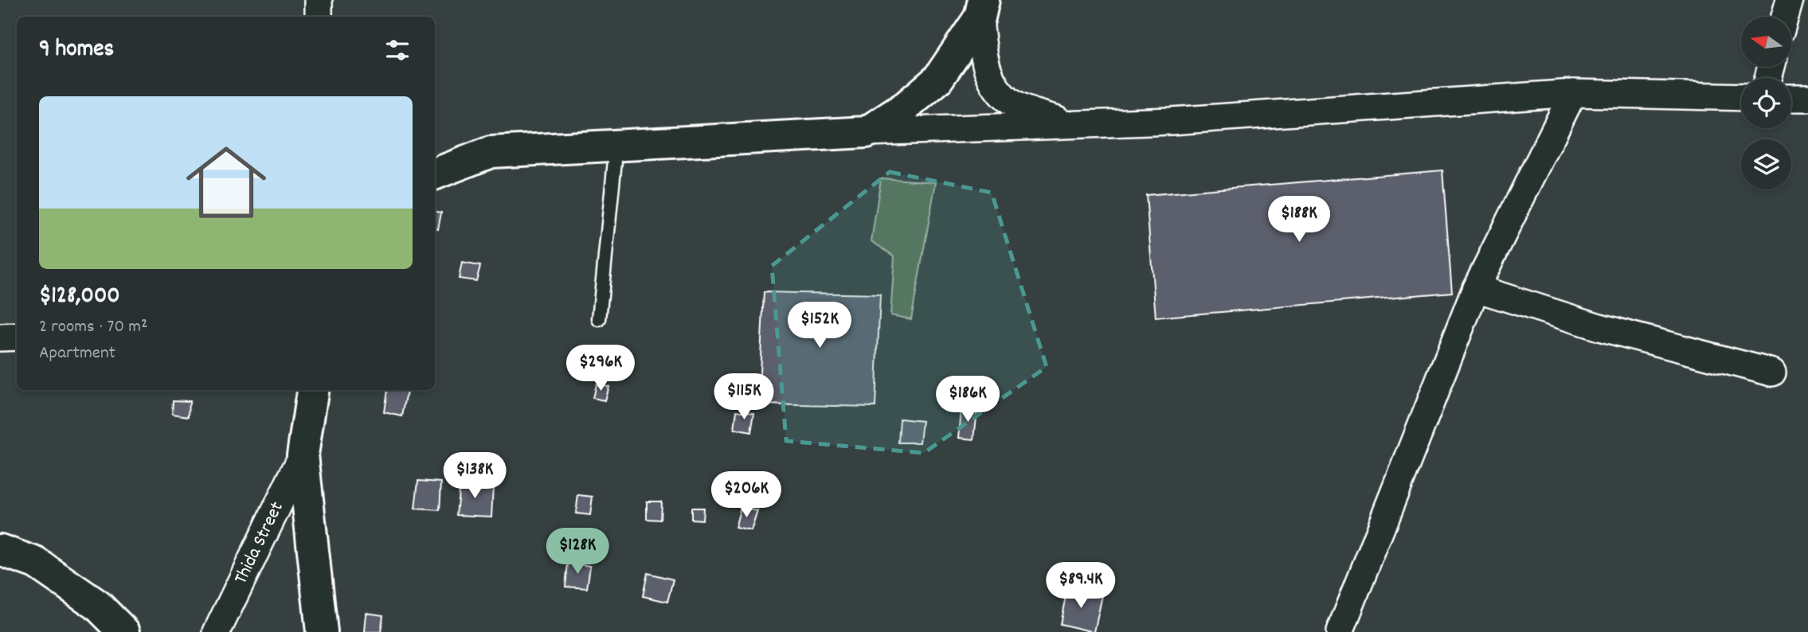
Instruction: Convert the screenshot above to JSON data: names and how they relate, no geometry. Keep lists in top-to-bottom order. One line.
{"streets":{"street":["Thida Street"]},"north":"left","page":{"heading":"9 homes","list":[{"name":"$128,000","note":"2 rooms · 70 m² · Apartment"}],"price":["$188K","$152K","$296K","$115K","$186K","$138K","$206K","$128K","$89.4K"]}}
